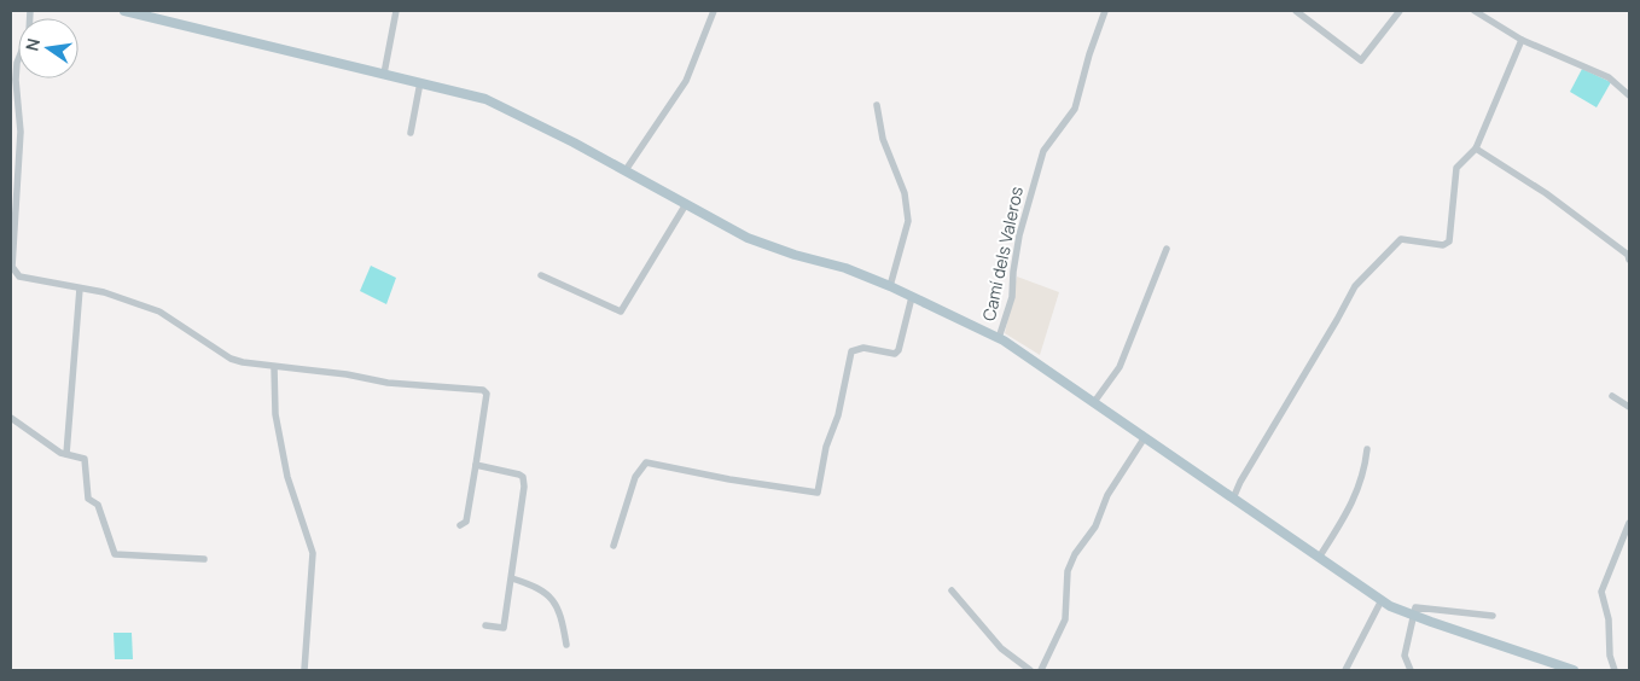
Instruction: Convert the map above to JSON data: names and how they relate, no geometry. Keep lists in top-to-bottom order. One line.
{"streets":{"street":["Camí dels Valeros"]},"north":"left"}
